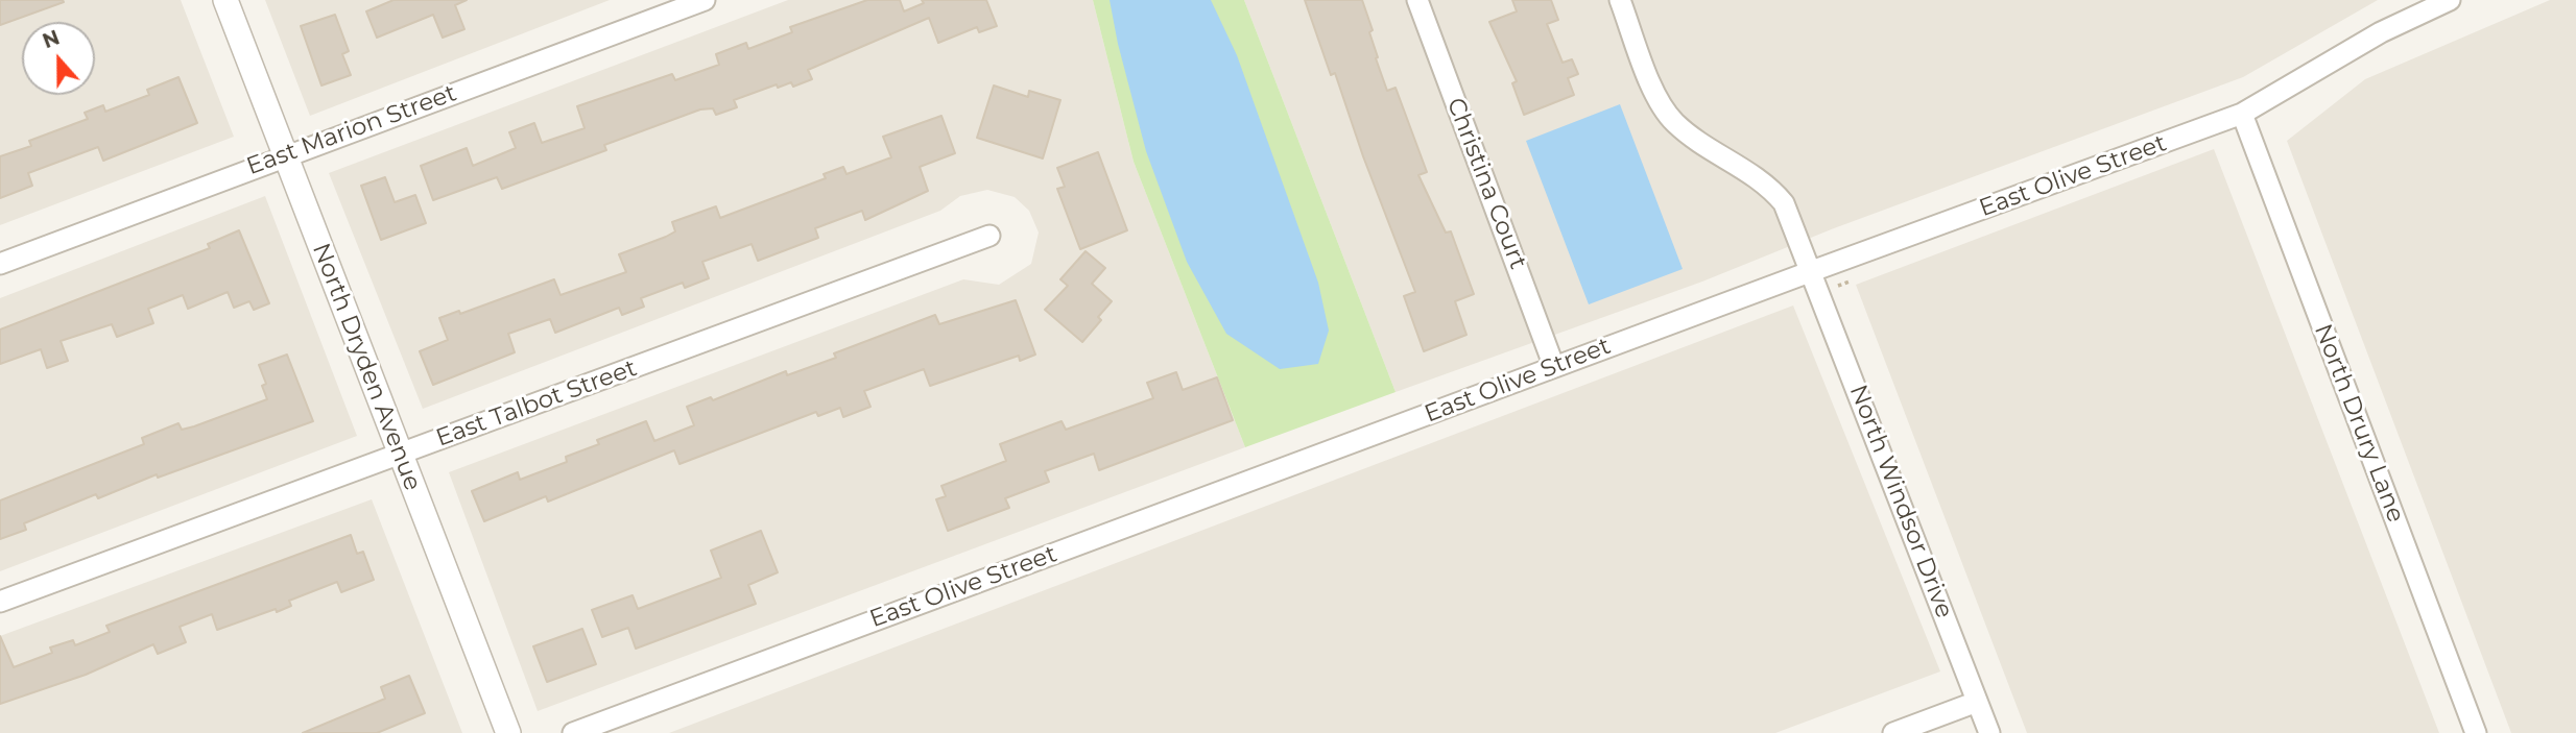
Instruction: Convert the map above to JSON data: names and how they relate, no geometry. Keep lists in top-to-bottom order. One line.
{"streets":{"street":["East Marion Street","East Olive Street","Christina Court","North Dryden Avenue","East Talbot Street","North Drury Lane","North Windsor Drive"]},"crossings":[["East Marion Street","North Dryden Avenue"],["East Olive Street","Christina Court"],["East Olive Street","North Drury Lane"],["East Olive Street","North Windsor Drive"],["North Dryden Avenue","East Talbot Street"]],"north":"top"}
